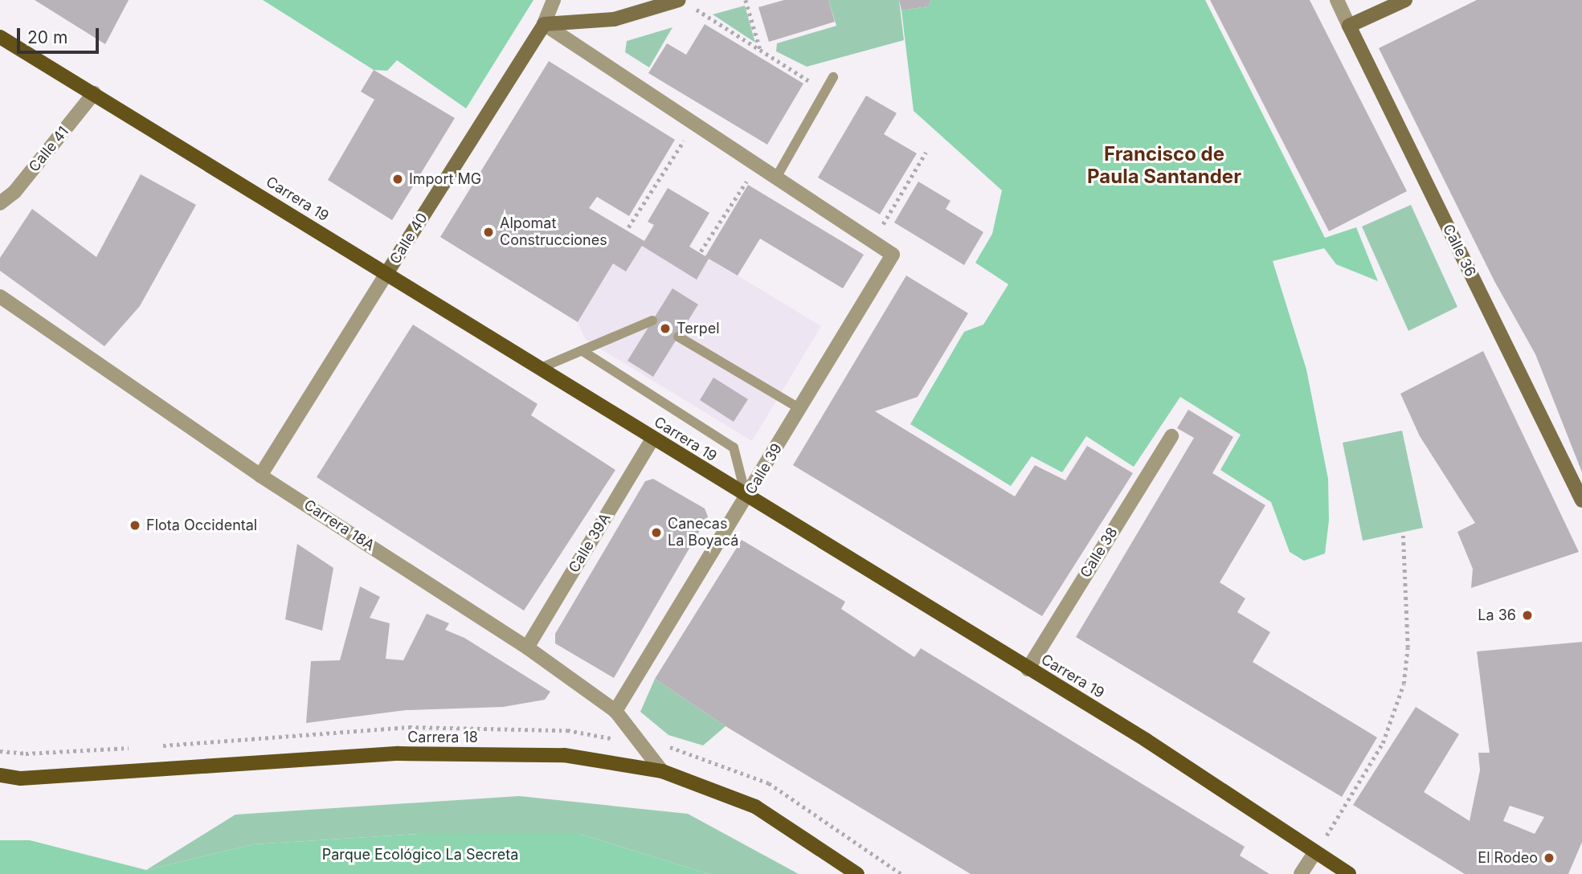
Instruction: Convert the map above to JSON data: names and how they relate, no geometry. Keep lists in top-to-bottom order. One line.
{"streets":{"main road":["Carrera 19","Carrera 18"],"street":["Calle 41","Calle 40","Calle 36","Calle 39","Carrera 18A","Calle 39A","Calle 38"]},"crossings":[["Calle 41","Carrera 19"],["Carrera 19","Calle 40"],["Carrera 19","Calle 39"],["Carrera 19","Calle 39A"],["Carrera 19","Calle 38"],["Calle 40","Carrera 18A"],["Calle 39","Carrera 18A"],["Carrera 18A","Calle 39A"],["Carrera 18A","Carrera 18"]],"districts":["Francisco de Paula Santander"],"parks":["Parque Ecológico La Secreta"],"places":["Import MG","Alpomat Construcciones","Terpel","Flota Occidental","Canecas La Boyacá","La 36","El Rodeo"],"scale_bar":"20 m"}
